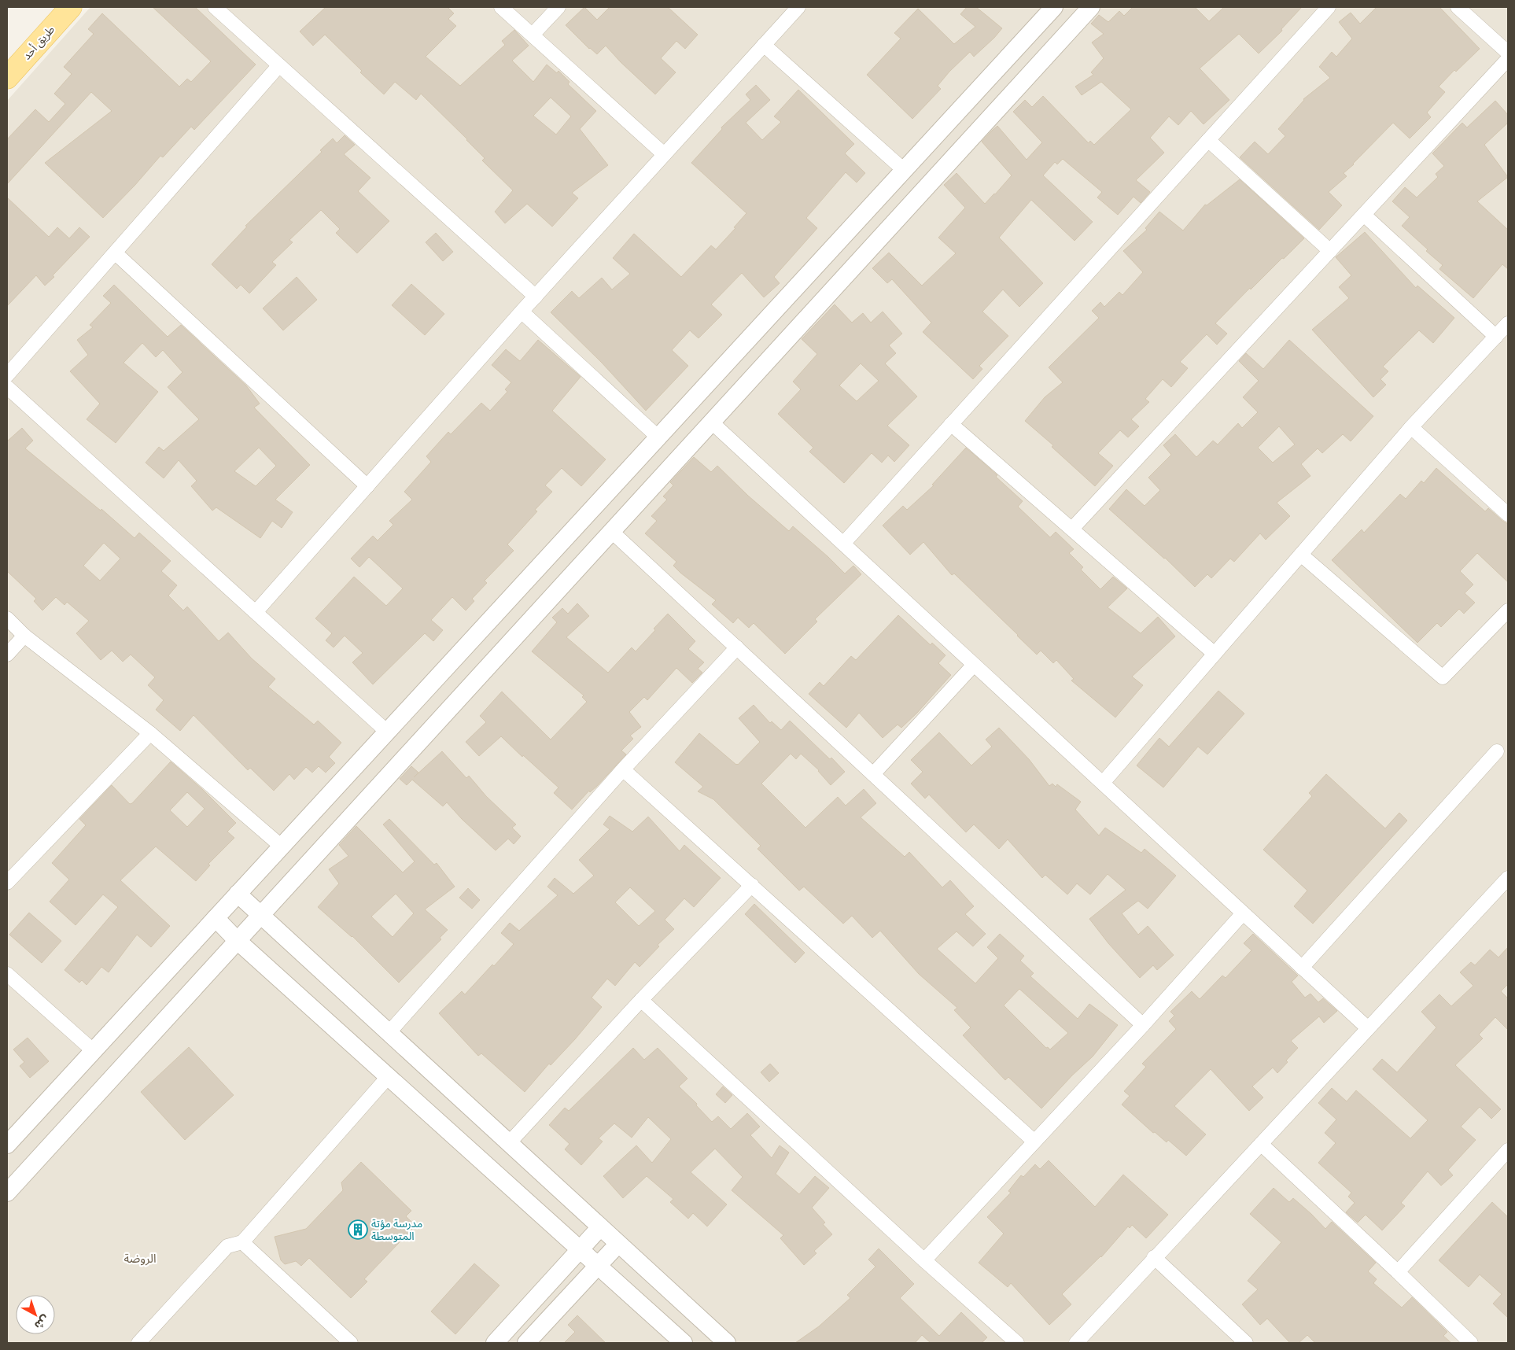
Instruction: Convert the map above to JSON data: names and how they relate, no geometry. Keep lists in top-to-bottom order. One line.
{"streets":{"main road":["طريق أحد"]},"districts":["الروضة"],"places":{"building":["مدرسة مؤتة المتوسطة"]},"north":"bottom right"}
